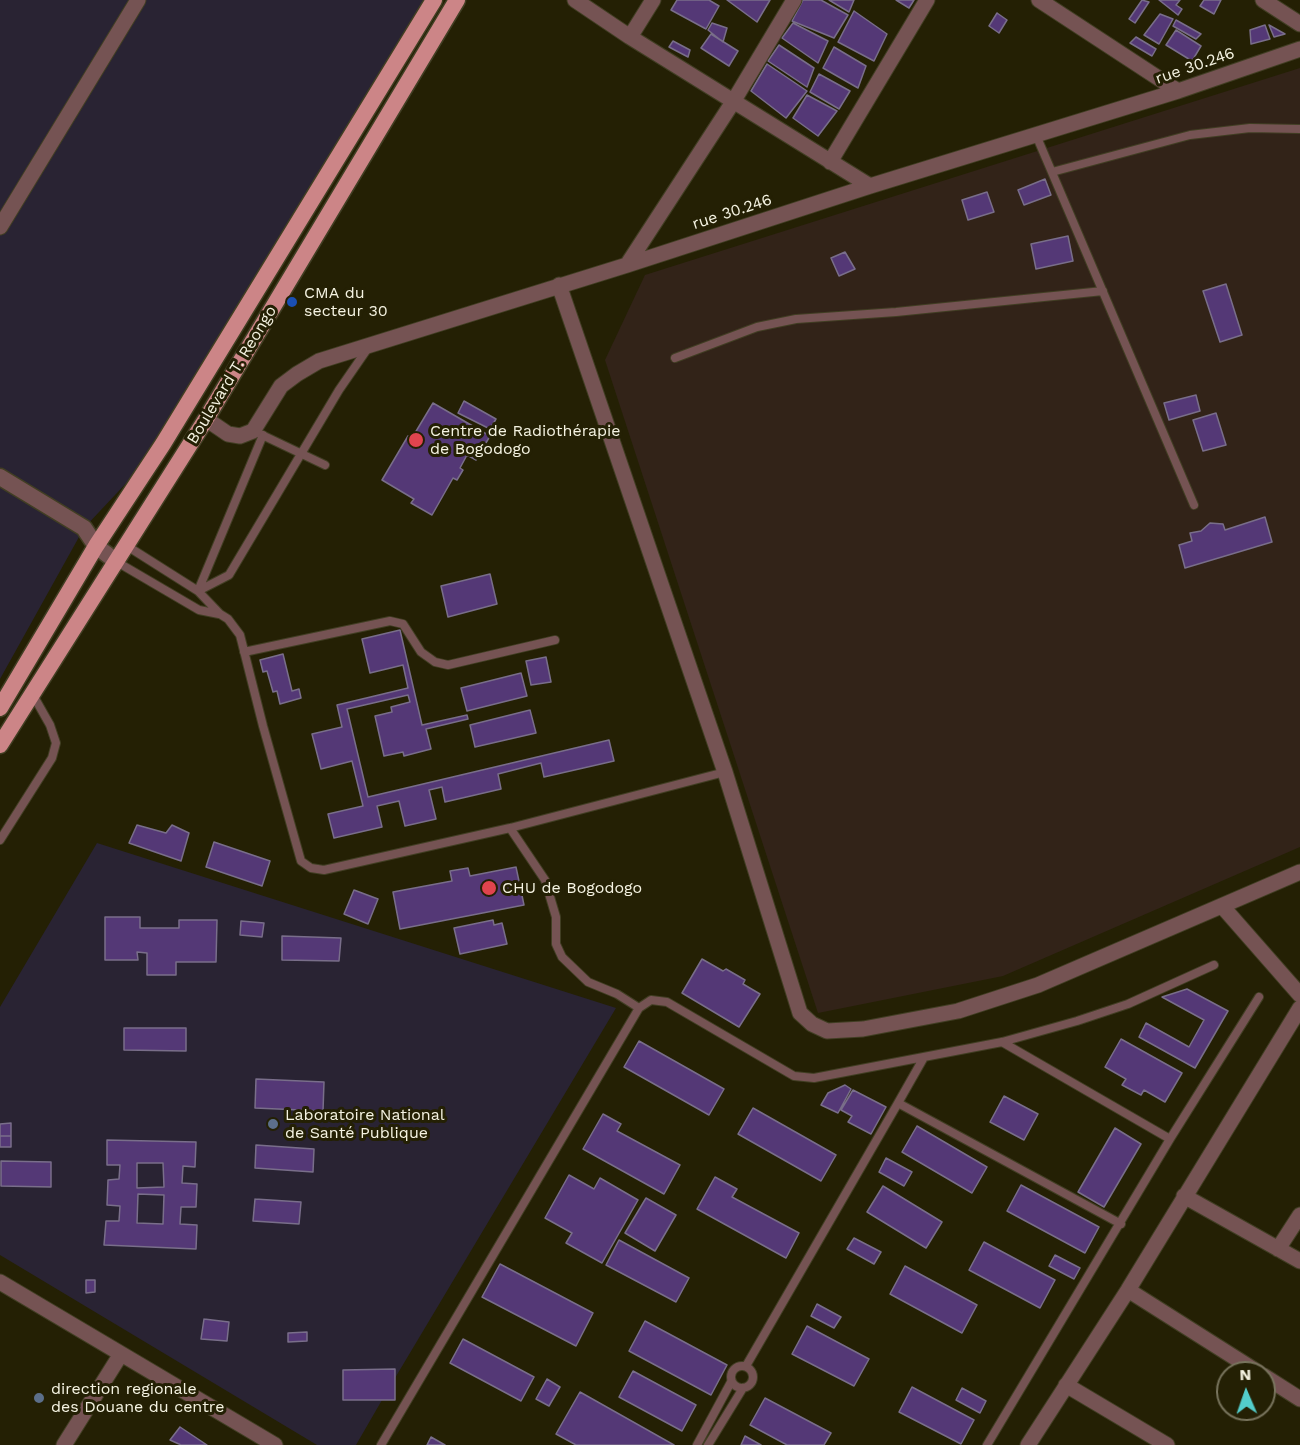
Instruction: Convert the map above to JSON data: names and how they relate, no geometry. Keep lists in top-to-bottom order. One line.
{"streets":{"main road":["Boulevard T. Reongo"],"street":["rue 30.246"]},"places":["CMA du secteur 30","Centre de Radiothérapie de Bogodogo","CHU de Bogodogo","Laboratoire National de Santé Publique","direction regionale des Douane du centre"],"north":"top"}
